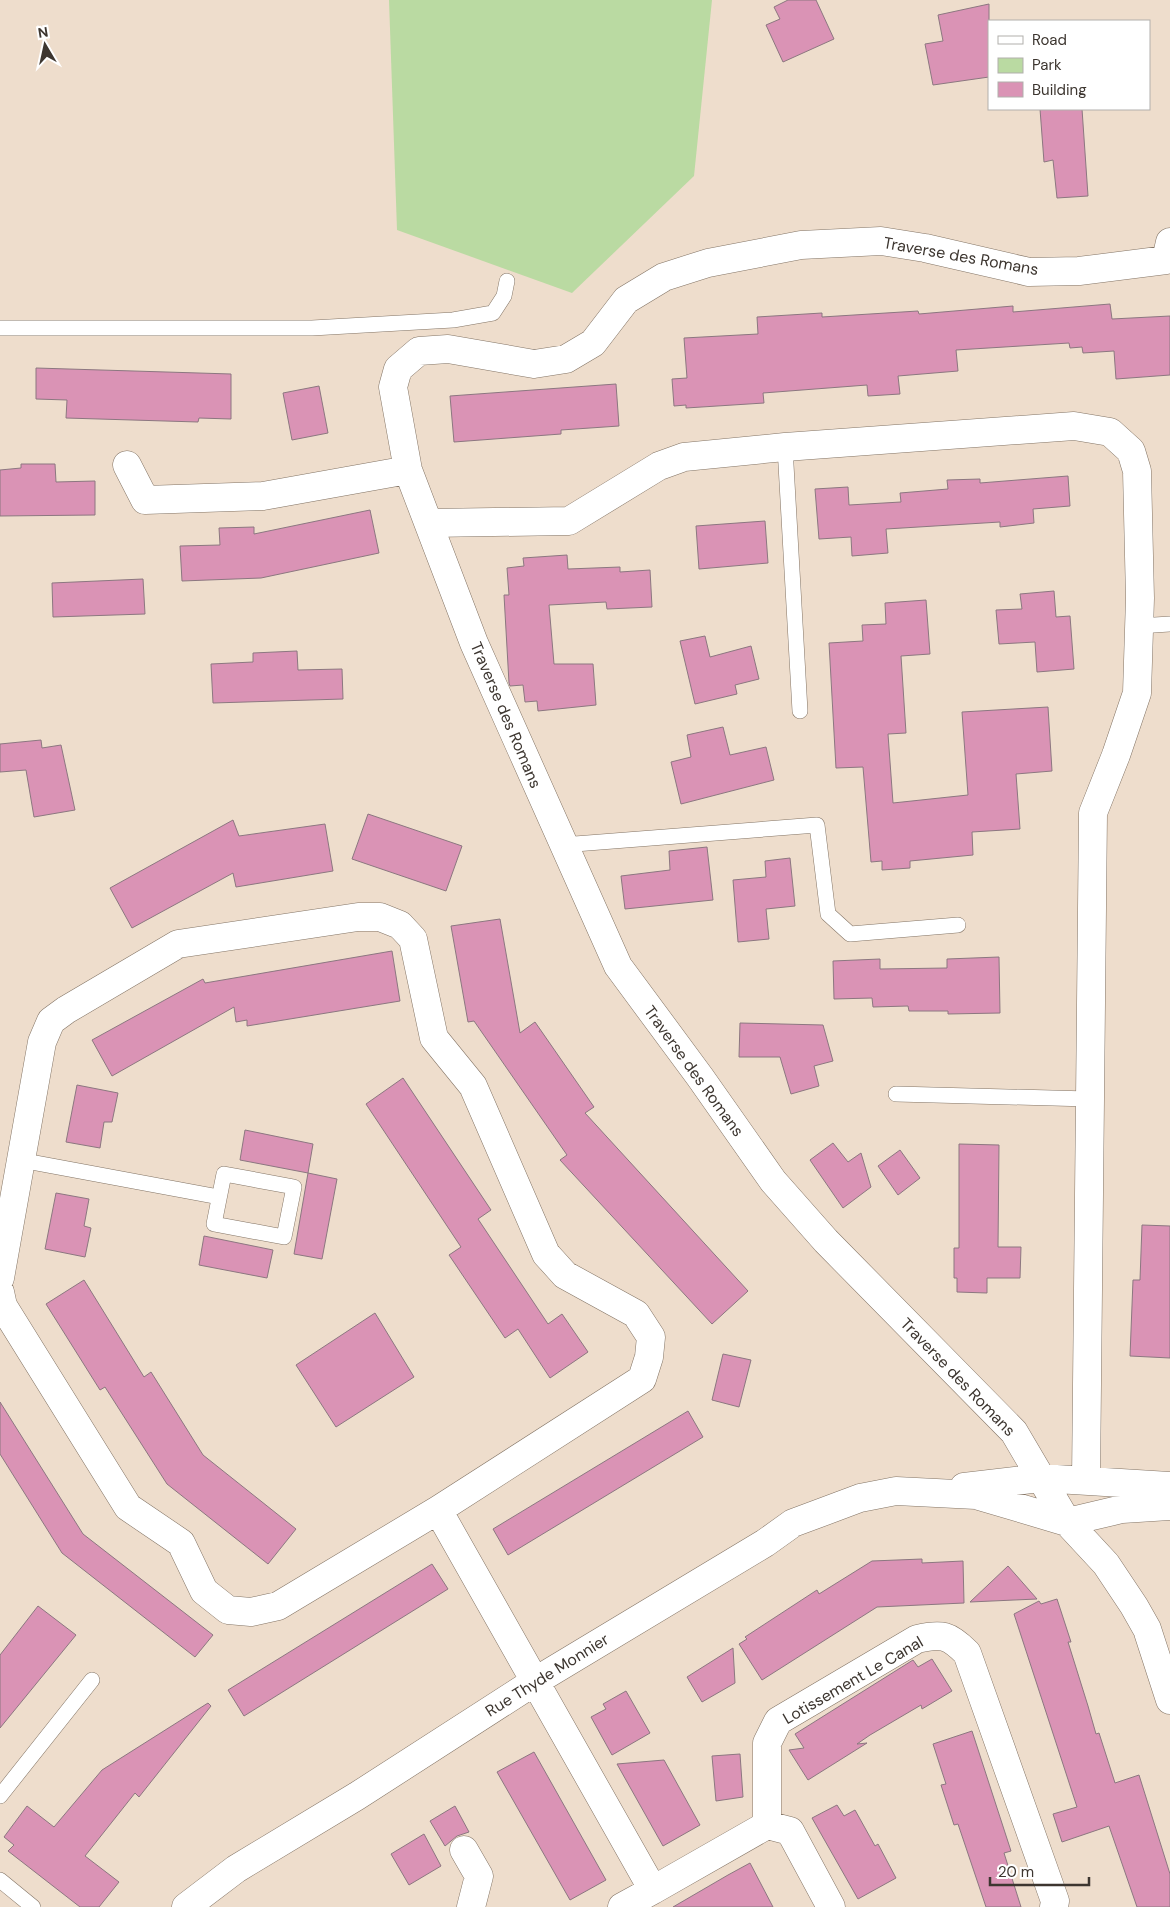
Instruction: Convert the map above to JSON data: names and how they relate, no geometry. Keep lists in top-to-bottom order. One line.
{"streets":{"street":["Traverse des Romans","Rue Thyde Monnier","Lotissement Le Canal"]},"crossings":[["Traverse des Romans","Rue Thyde Monnier"]],"legend":["Road","Park","Building"],"scale_bar":"20 m","north":"top"}
